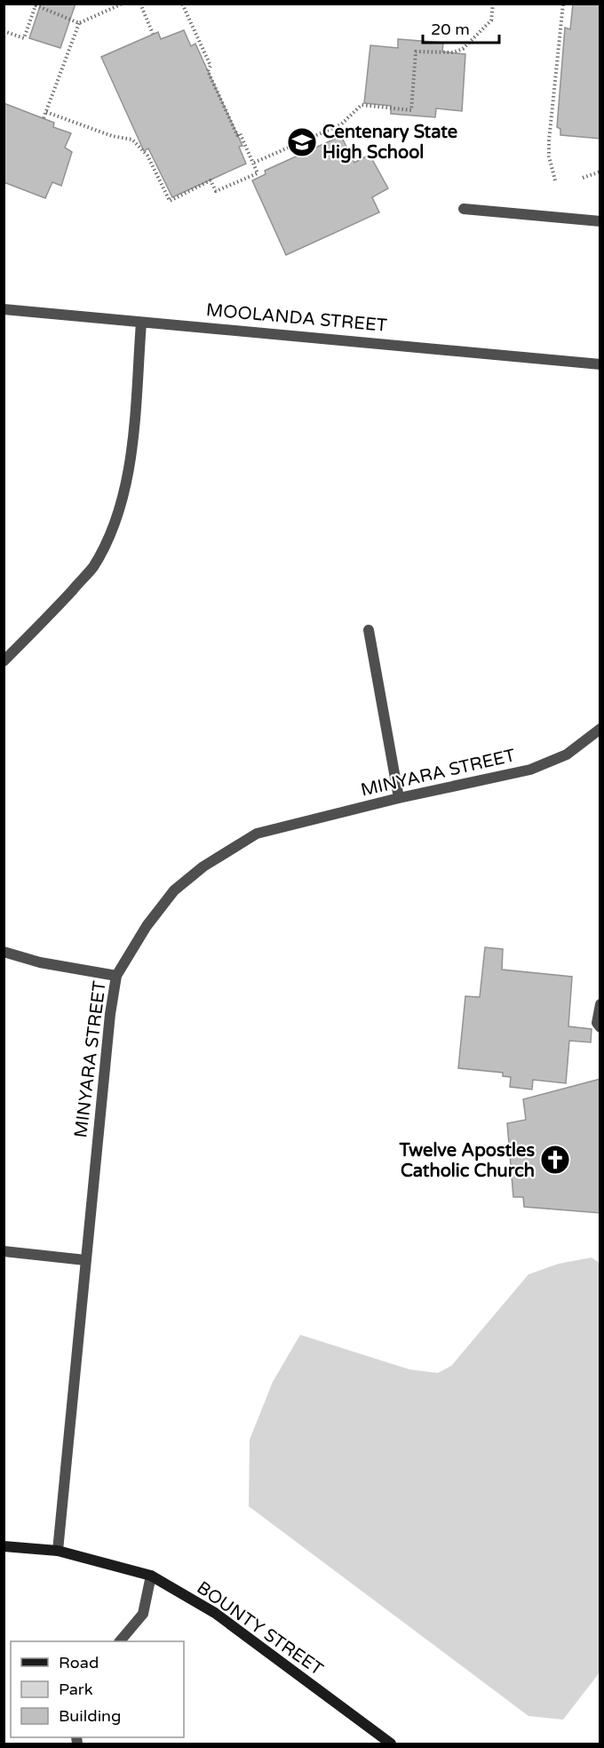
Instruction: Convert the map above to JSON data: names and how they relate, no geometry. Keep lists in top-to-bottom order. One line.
{"streets":{"street":["MOOLANDA STREET","MINYARA STREET","BOUNTY STREET"]},"crossings":[["MINYARA STREET","BOUNTY STREET"]],"places":{"school or university":["Centenary State High School"],"church":["Twelve Apostles Catholic Church"]},"legend":["Road","Park","Building"],"scale_bar":"20 m"}
